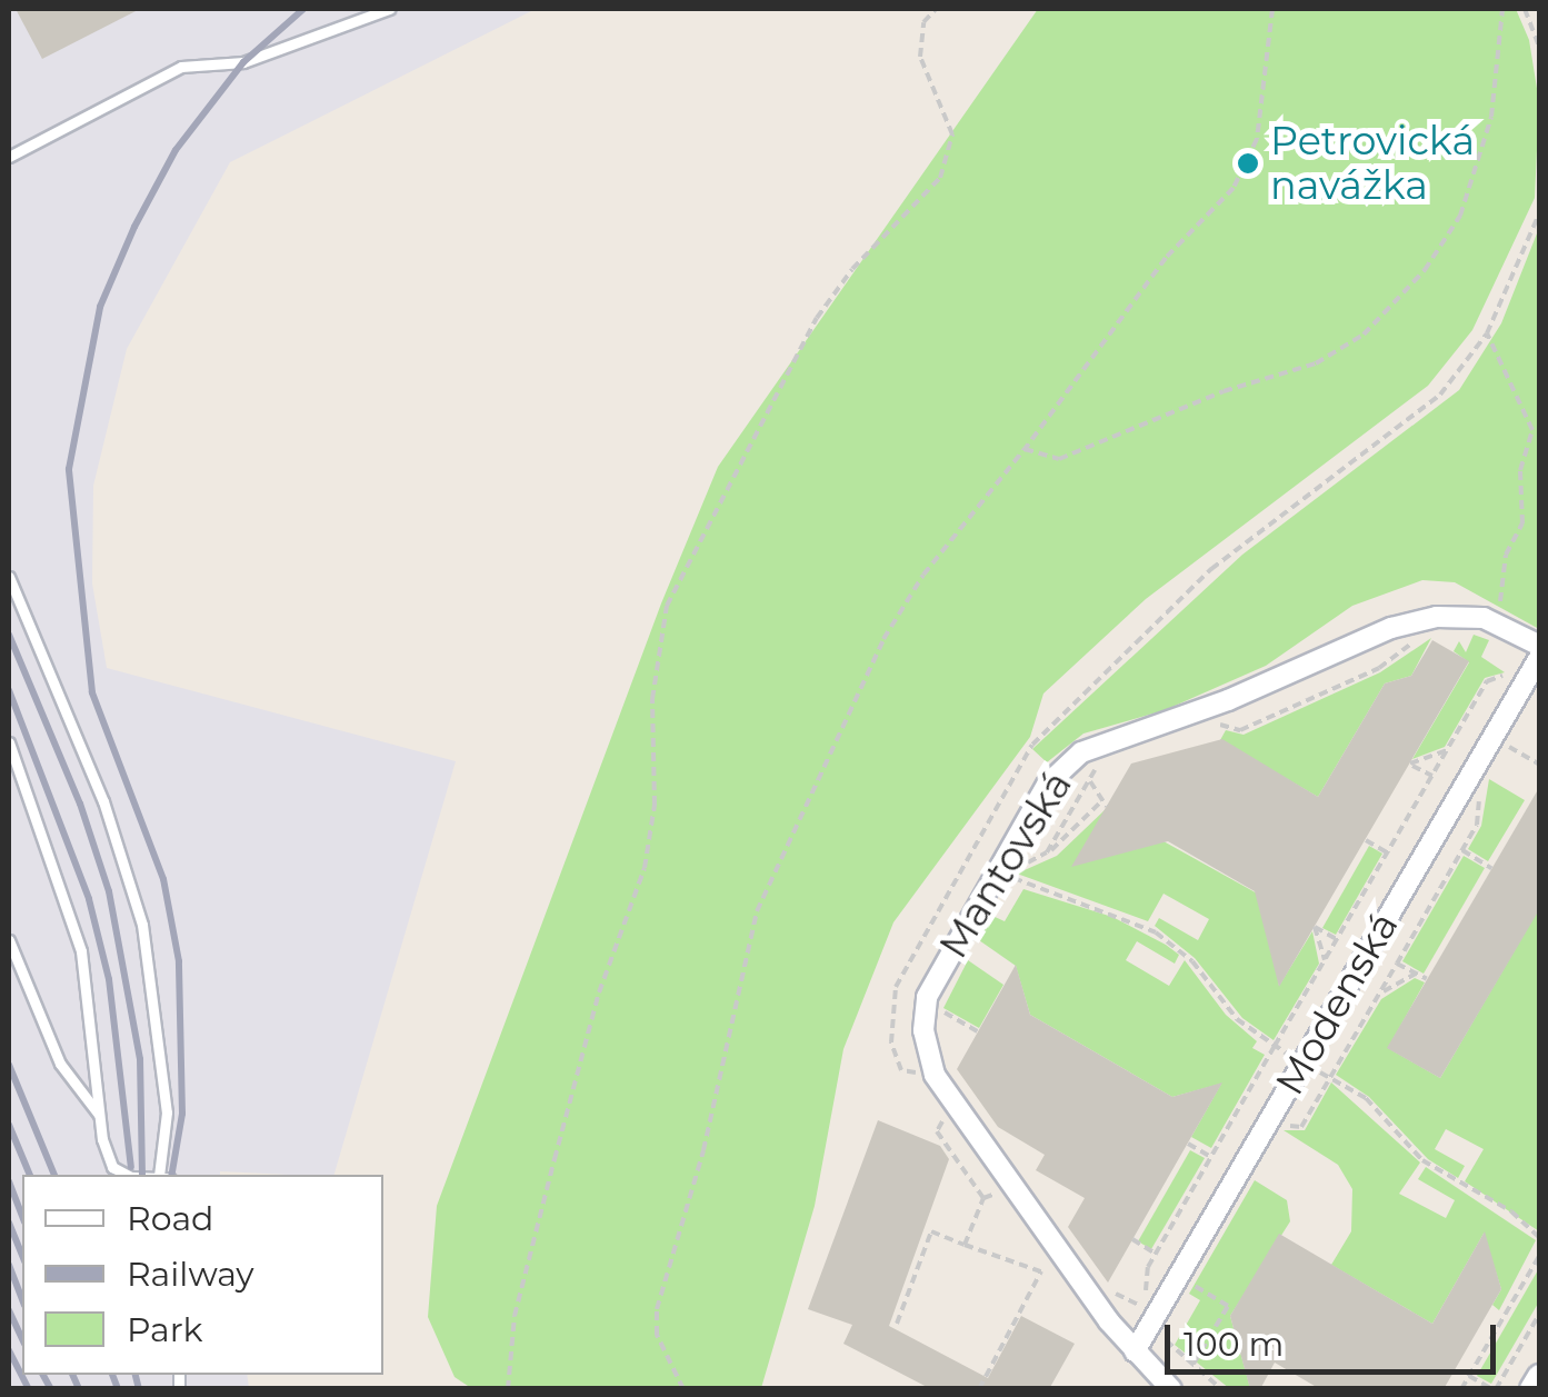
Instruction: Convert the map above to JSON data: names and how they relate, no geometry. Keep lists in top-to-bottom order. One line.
{"streets":{"street":["Mantovská","Modenská"]},"crossings":[["Mantovská","Modenská"]],"places":["Petrovická navážka"],"legend":["Road","Railway","Park"],"scale_bar":"100 m"}
